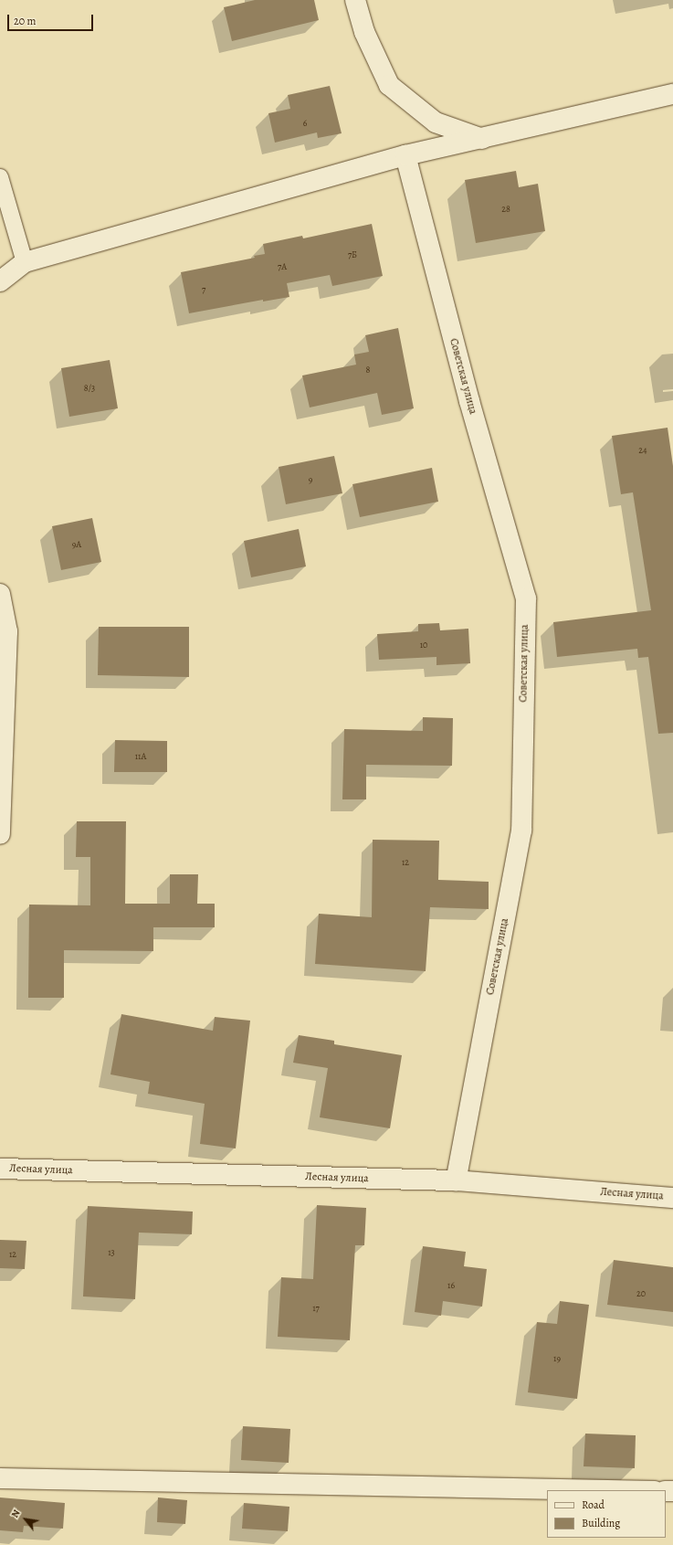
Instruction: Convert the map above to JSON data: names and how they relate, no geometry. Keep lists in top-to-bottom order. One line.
{"streets":{"street":["Советская улица","Лесная улица"]},"crossings":[["Советская улица","Лесная улица"]],"house_numbers":["6","28","7Б","7А","7","8","8/3","24","9","9А","10","11А","12","13","12","16","20","17","19"],"legend":["Road","Building"],"scale_bar":"20 m","north":"top left"}
